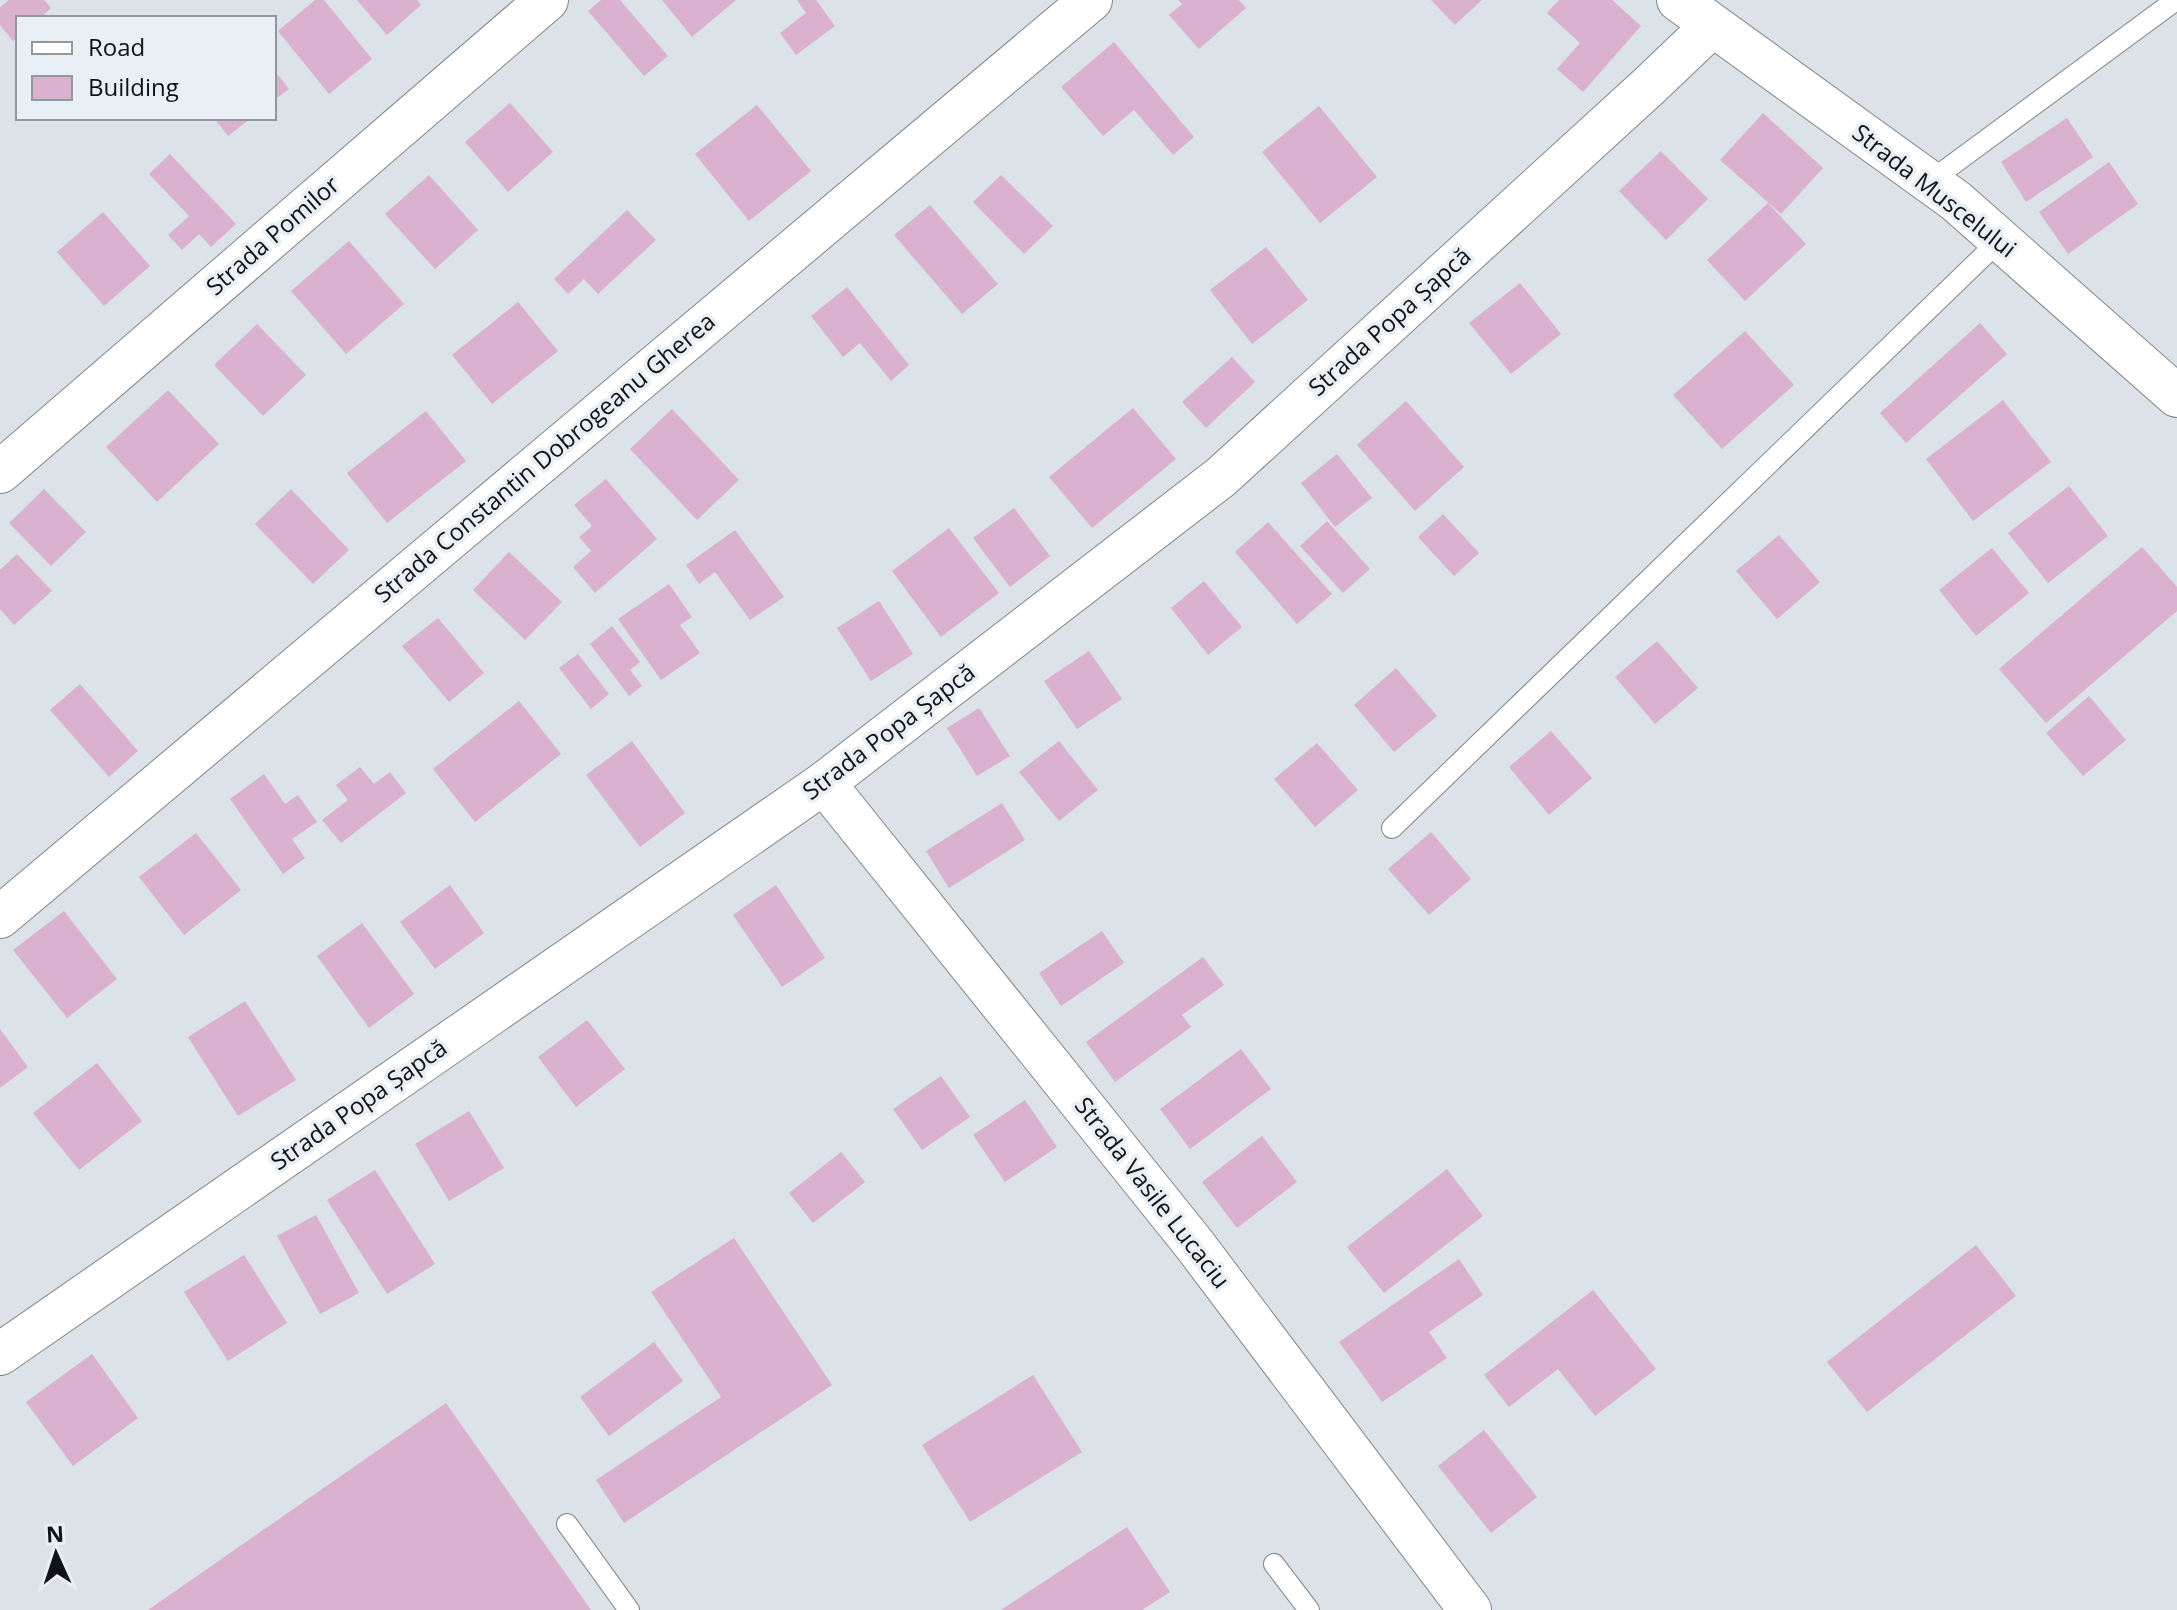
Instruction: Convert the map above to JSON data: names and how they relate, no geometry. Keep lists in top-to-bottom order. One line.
{"streets":{"street":["Strada Muscelului","Strada Pomilor","Strada Popa Șapcă","Strada Constantin Dobrogeanu Gherea","Strada Vasile Lucaciu"]},"crossings":[["Strada Muscelului","Strada Popa Șapcă"],["Strada Popa Șapcă","Strada Vasile Lucaciu"]],"legend":["Road","Building"],"north":"top"}
